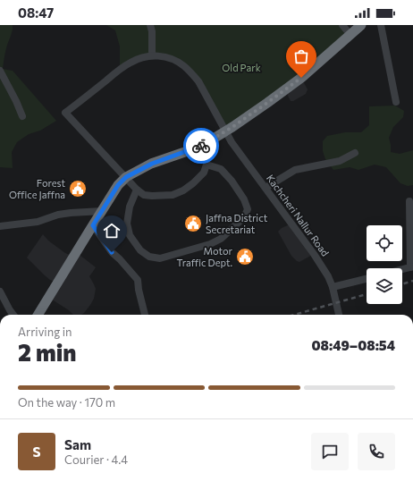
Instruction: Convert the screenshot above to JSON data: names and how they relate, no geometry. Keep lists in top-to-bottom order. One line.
{"streets":{"street":["Kachcheri Nallur Road"]},"parks":["Old Park"],"places":{"public building":["Forest Office Jaffna","Jaffna District Secretariat","Motor Traffic Dept."]},"page":{"status":"08:47","heading":["2 min","Arriving in","08:49–08:54"],"panel":["Sam","Courier · 4.4"],"bar":"On the way · 170 m","round":"S"}}
